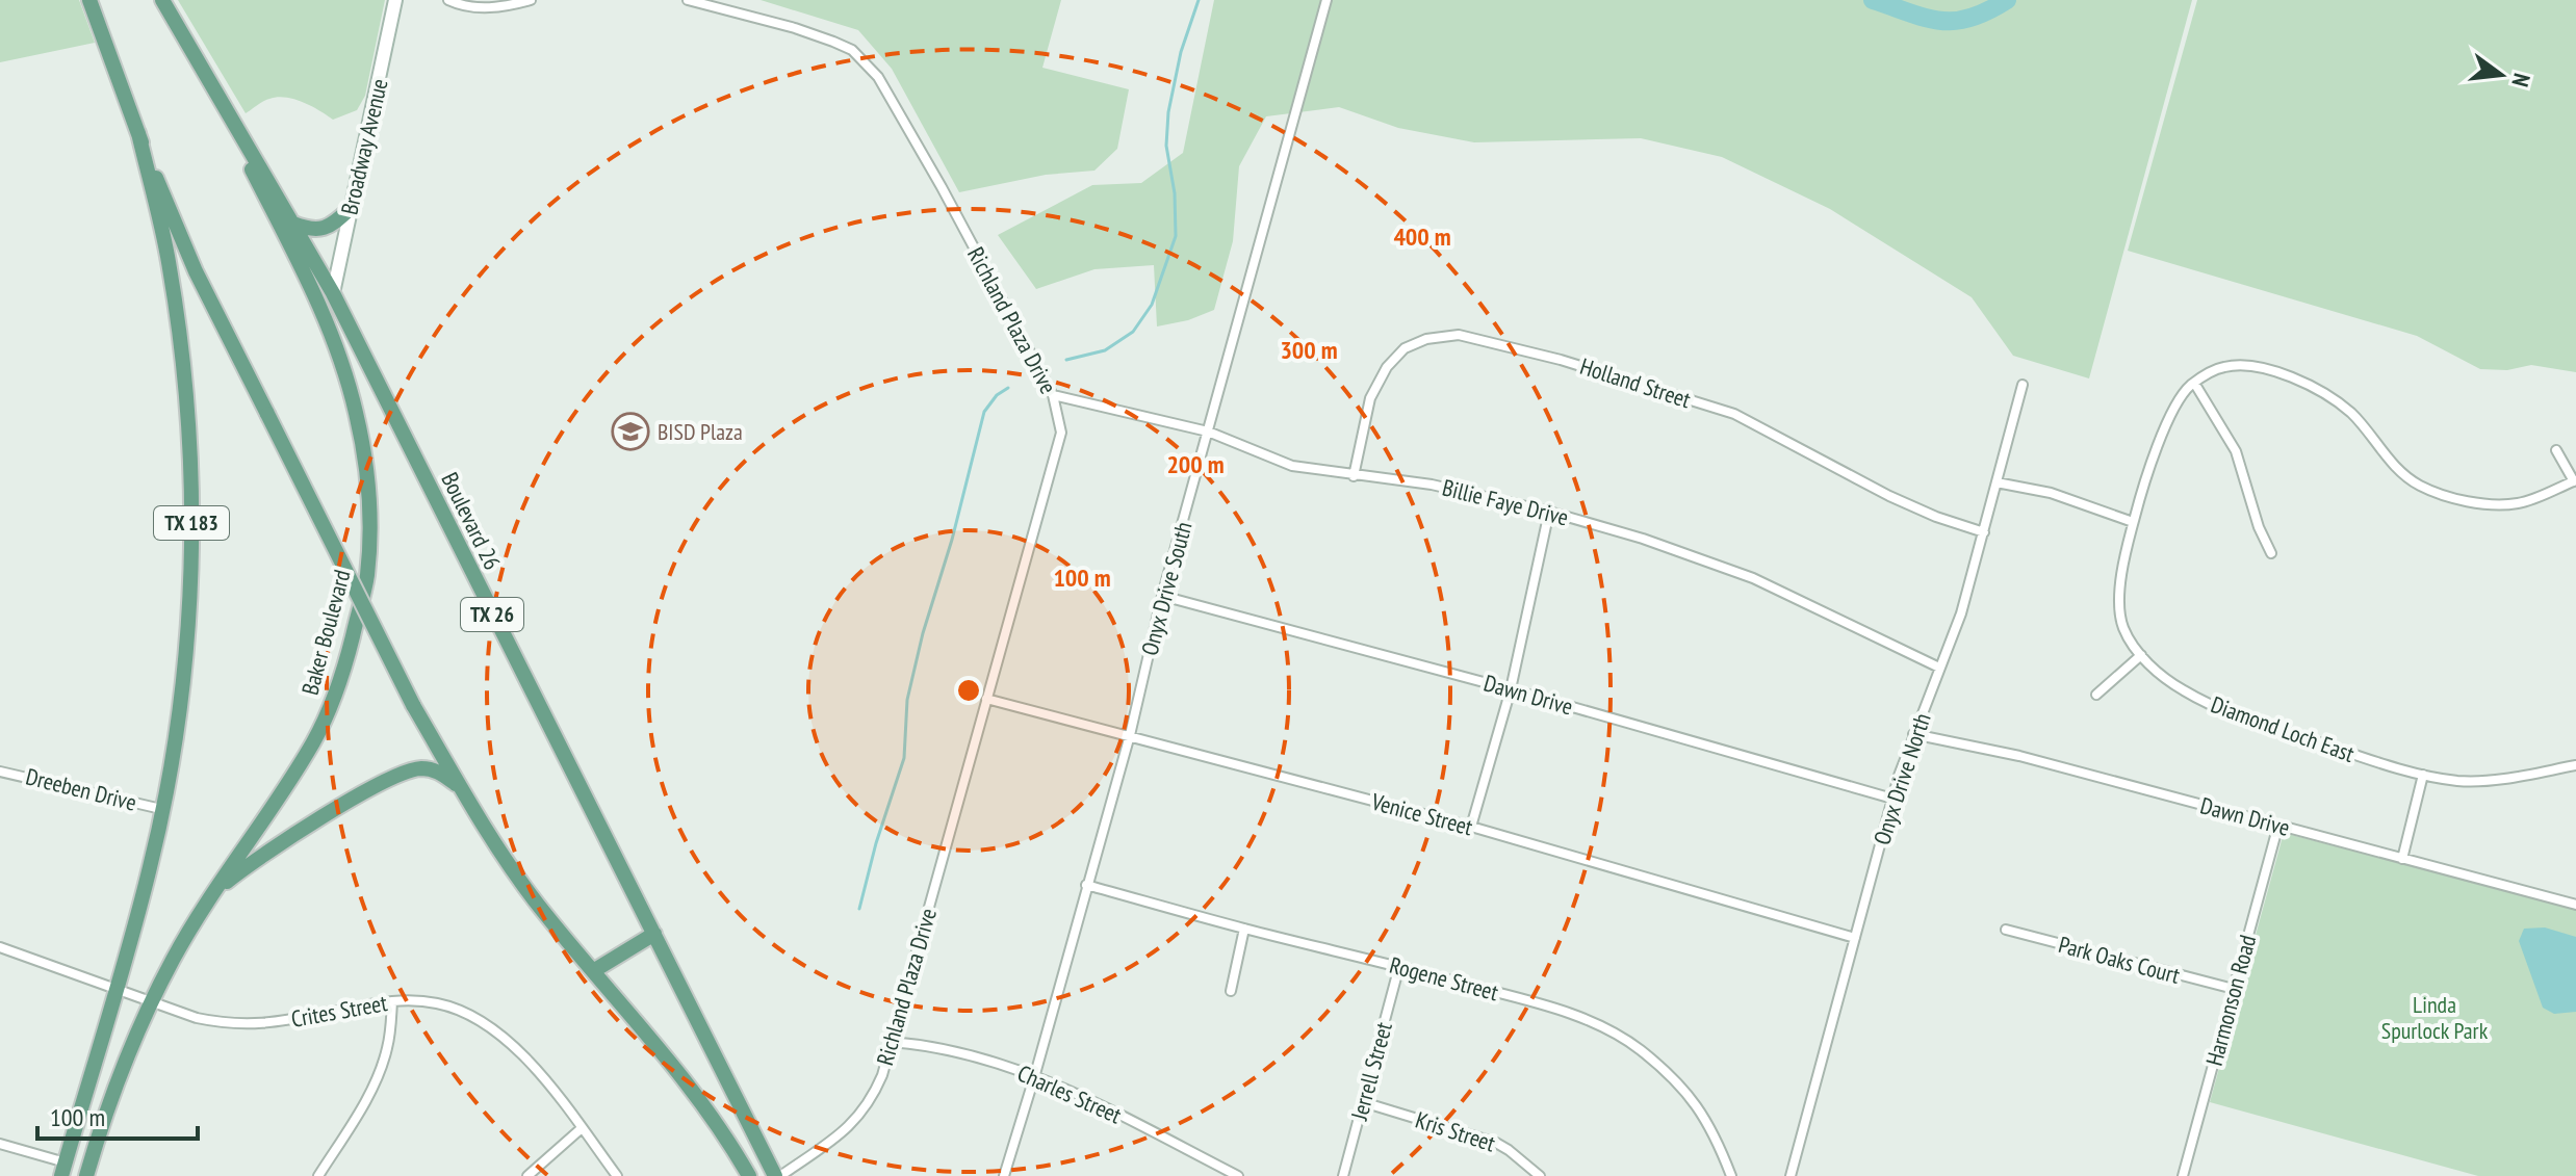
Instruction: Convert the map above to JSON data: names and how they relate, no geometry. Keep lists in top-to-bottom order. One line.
{"streets":{"main road":["Broadway Avenue","Boulevard 26","TX 183","TX 26","Baker Boulevard"],"street":["Richland Plaza Drive","Holland Street","Billie Faye Drive","Onyx Drive South","Dawn Drive","Diamond Loch East","Onyx Drive North","Dreeben Drive","Venice Street","Park Oaks Court","Rogene Street","Harmonson Road","Crites Street","Jerrell Street","Charles Street","Kris Street"]},"crossings":[["Broadway Avenue","Boulevard 26"],["Richland Plaza Drive","Billie Faye Drive"],["Richland Plaza Drive","Boulevard 26"],["Richland Plaza Drive","Venice Street"],["Richland Plaza Drive","Charles Street"],["Holland Street","Billie Faye Drive"],["Holland Street","Onyx Drive North"],["Billie Faye Drive","Onyx Drive South"],["Billie Faye Drive","Onyx Drive North"],["Boulevard 26","Baker Boulevard"],["TX 183","Dreeben Drive"],["TX 183","Crites Street"],["Onyx Drive South","Dawn Drive"],["Onyx Drive South","Venice Street"],["Onyx Drive South","Rogene Street"],["Onyx Drive South","Charles Street"],["Baker Boulevard","Crites Street"],["Dawn Drive","Onyx Drive North"],["Dawn Drive","Harmonson Road"],["Onyx Drive North","Venice Street"],["Park Oaks Court","Harmonson Road"],["Rogene Street","Jerrell Street"],["Jerrell Street","Kris Street"]],"parks":["Linda Spurlock Park"],"places":{"school or university":["BISD Plaza"]},"scale_bar":"100 m","north":"right","rings":["400 m","300 m","200 m","100 m"]}
